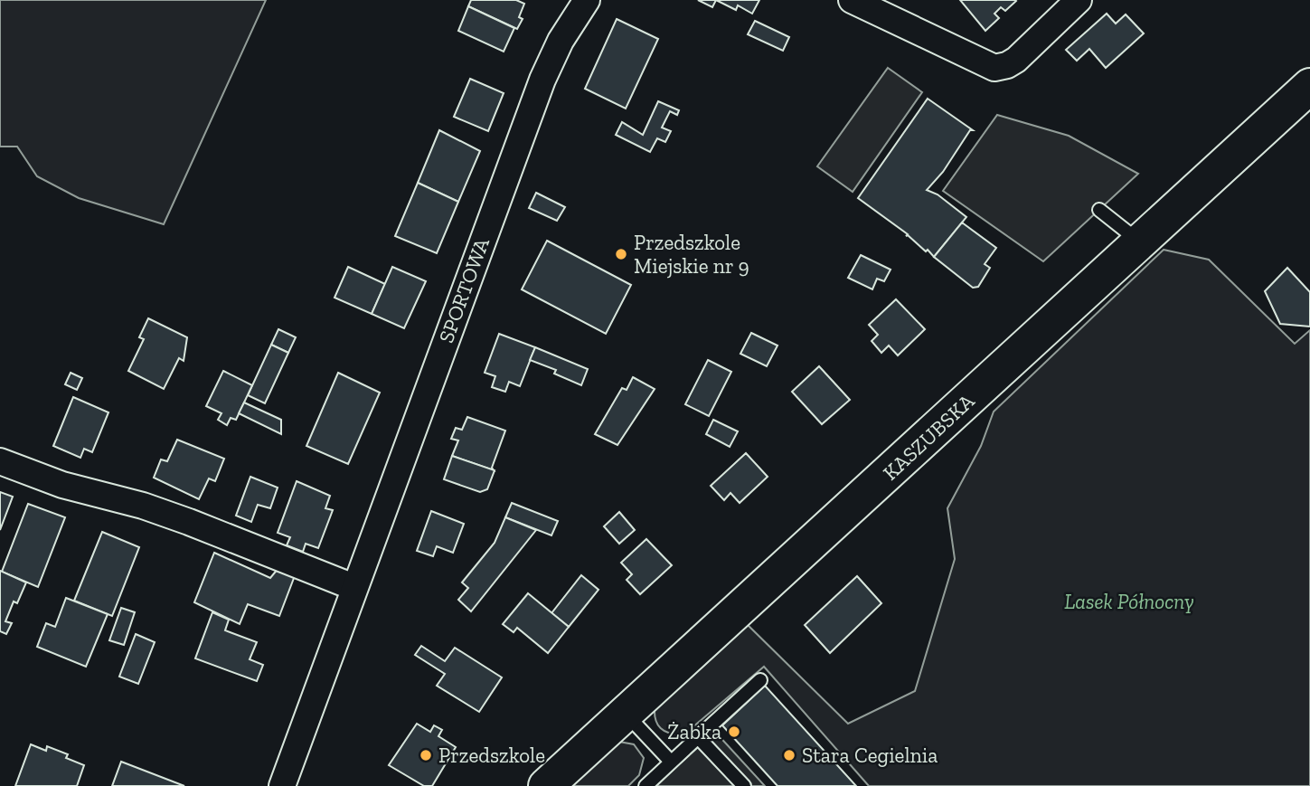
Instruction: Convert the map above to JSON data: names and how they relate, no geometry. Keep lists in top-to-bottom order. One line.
{"streets":{"main road":["KASZUBSKA"],"street":["SPORTOWA"]},"parks":["Lasek Północny"],"places":["Przedszkole Miejskie nr 9","Żabka","Przedszkole","Stara Cegielnia"]}
